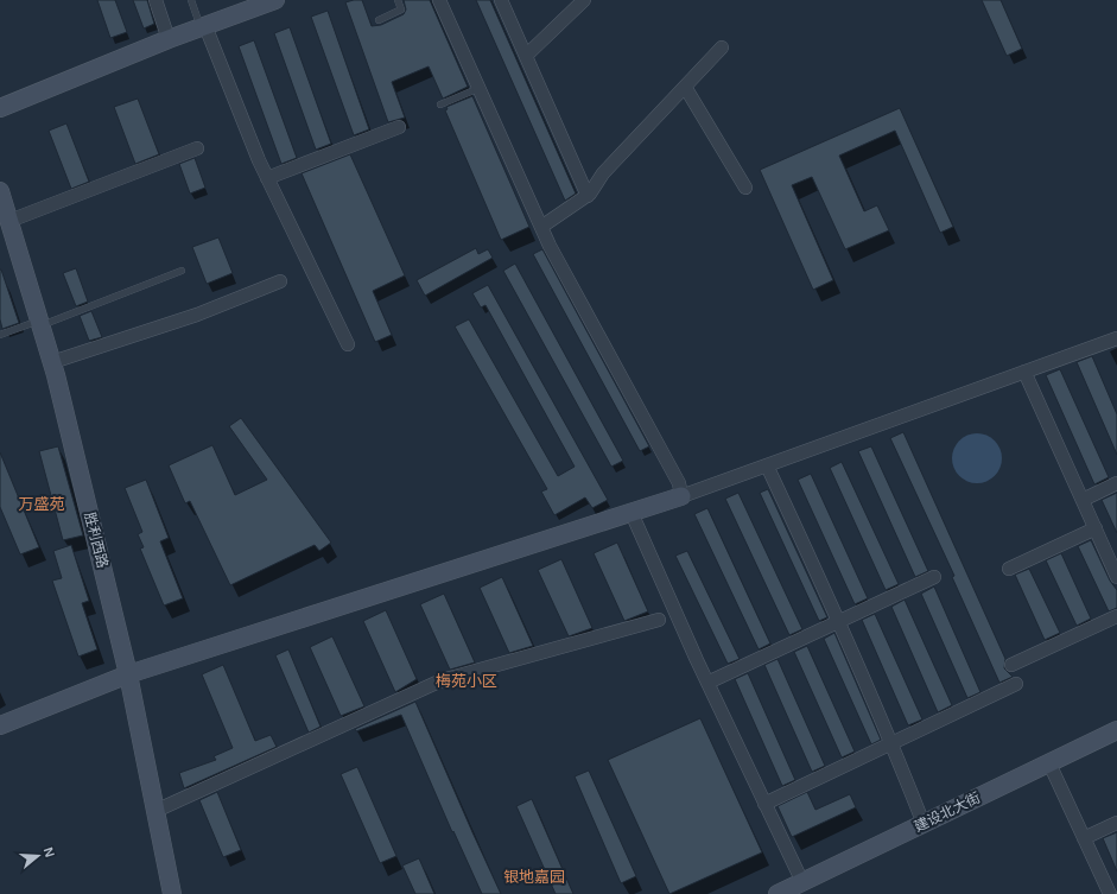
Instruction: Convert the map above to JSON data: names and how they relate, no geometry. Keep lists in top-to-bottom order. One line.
{"streets":{"main road":["胜利西路","建设北大街"]},"districts":["万盛苑","梅苑小区","银地嘉园"],"north":"right"}
